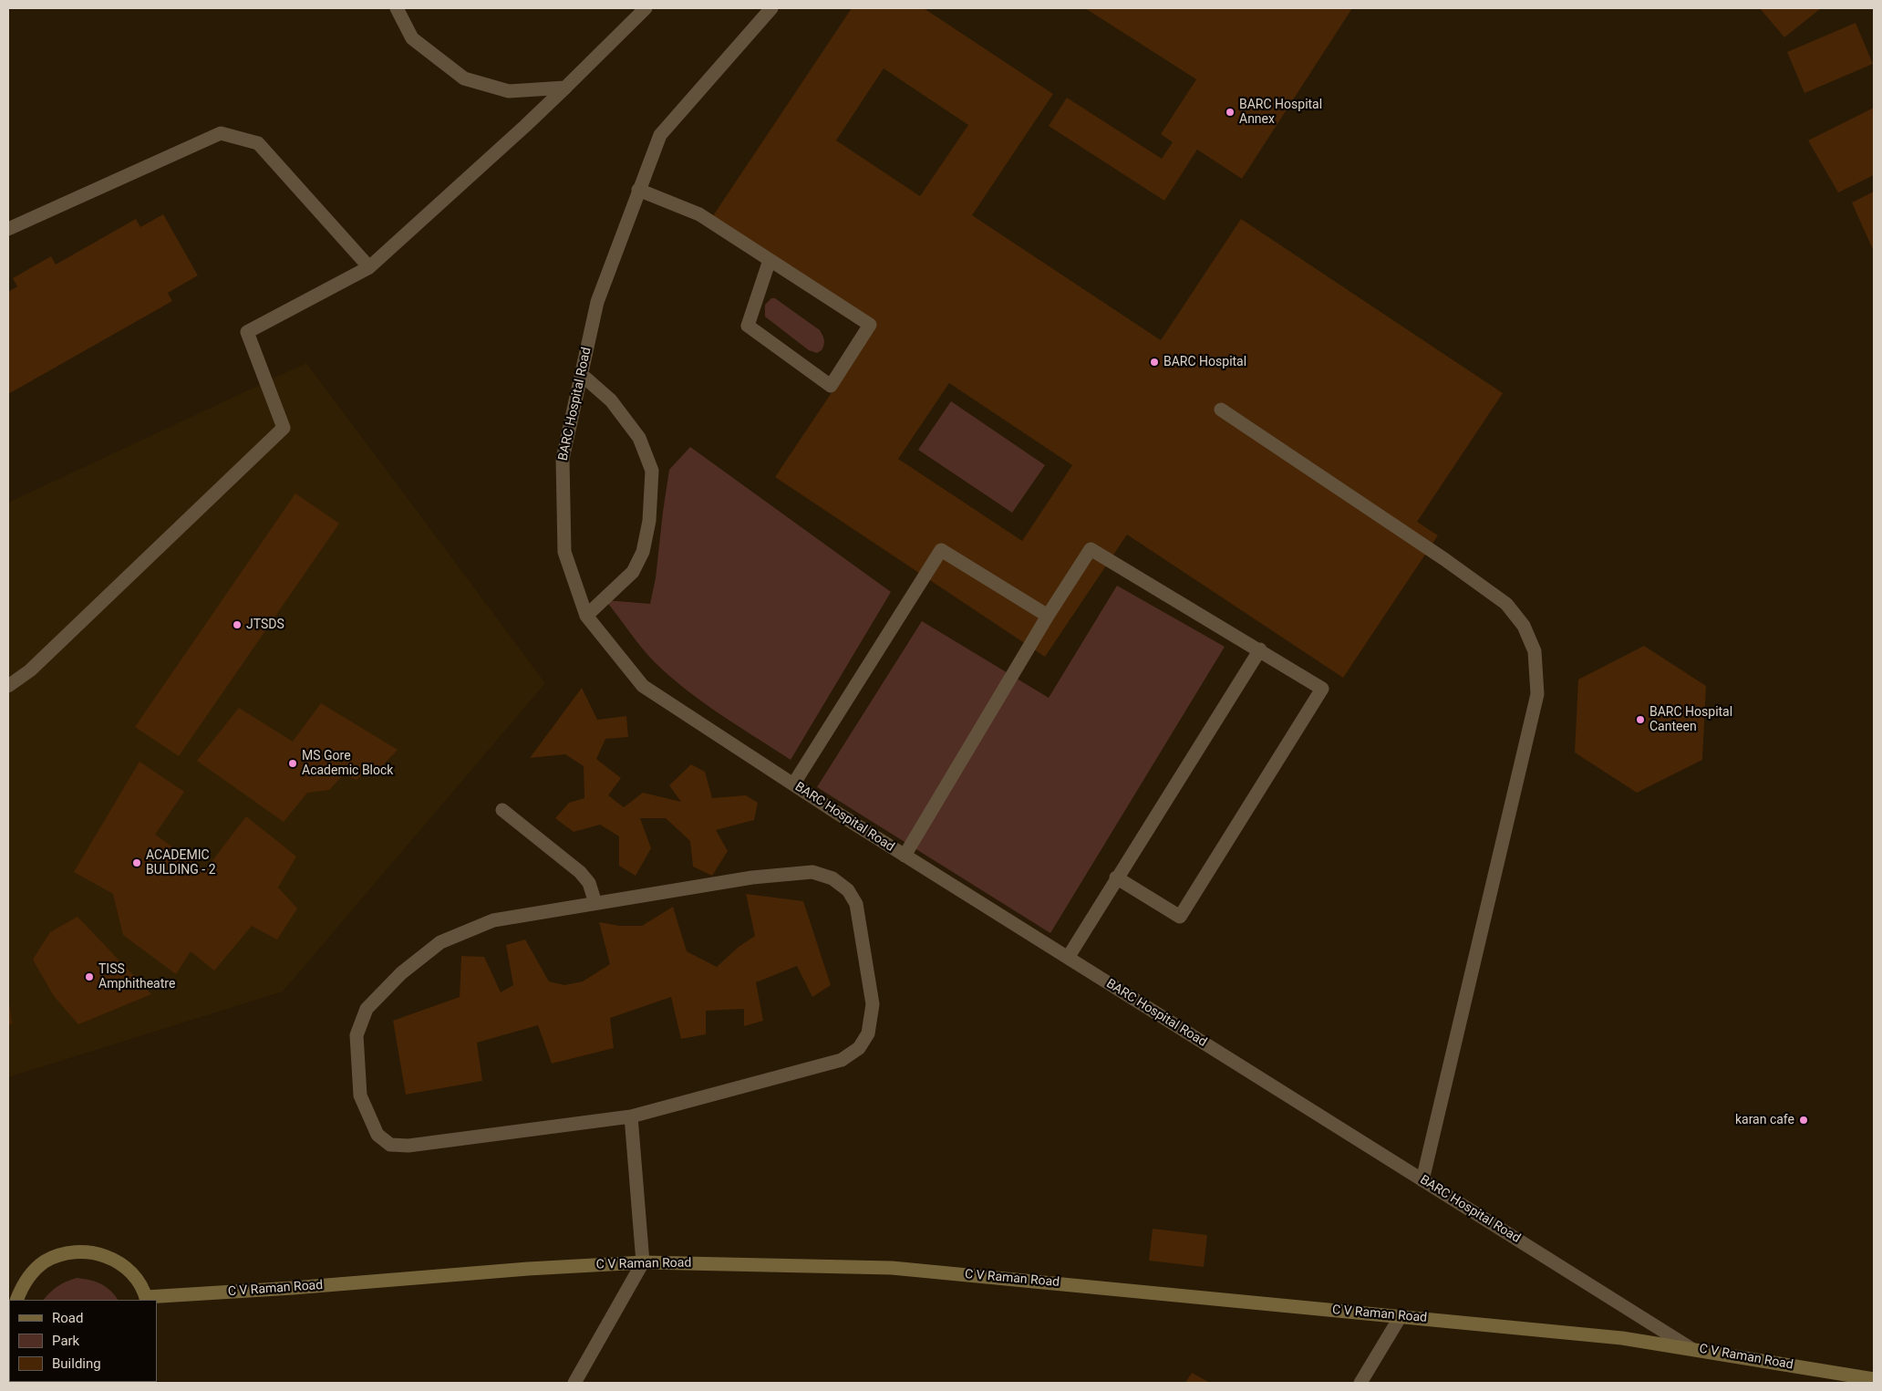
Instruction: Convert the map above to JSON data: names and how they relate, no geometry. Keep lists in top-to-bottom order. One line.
{"streets":{"street":["BARC Hospital Road","C V Raman Road"]},"crossings":[["BARC Hospital Road","C V Raman Road"]],"places":["BARC Hospital Annex","BARC Hospital","JTSDS","BARC Hospital Canteen","MS Gore Academic Block","ACADEMIC BULDING - 2","TISS Amphitheatre","karan cafe"],"legend":["Road","Park","Building"]}
